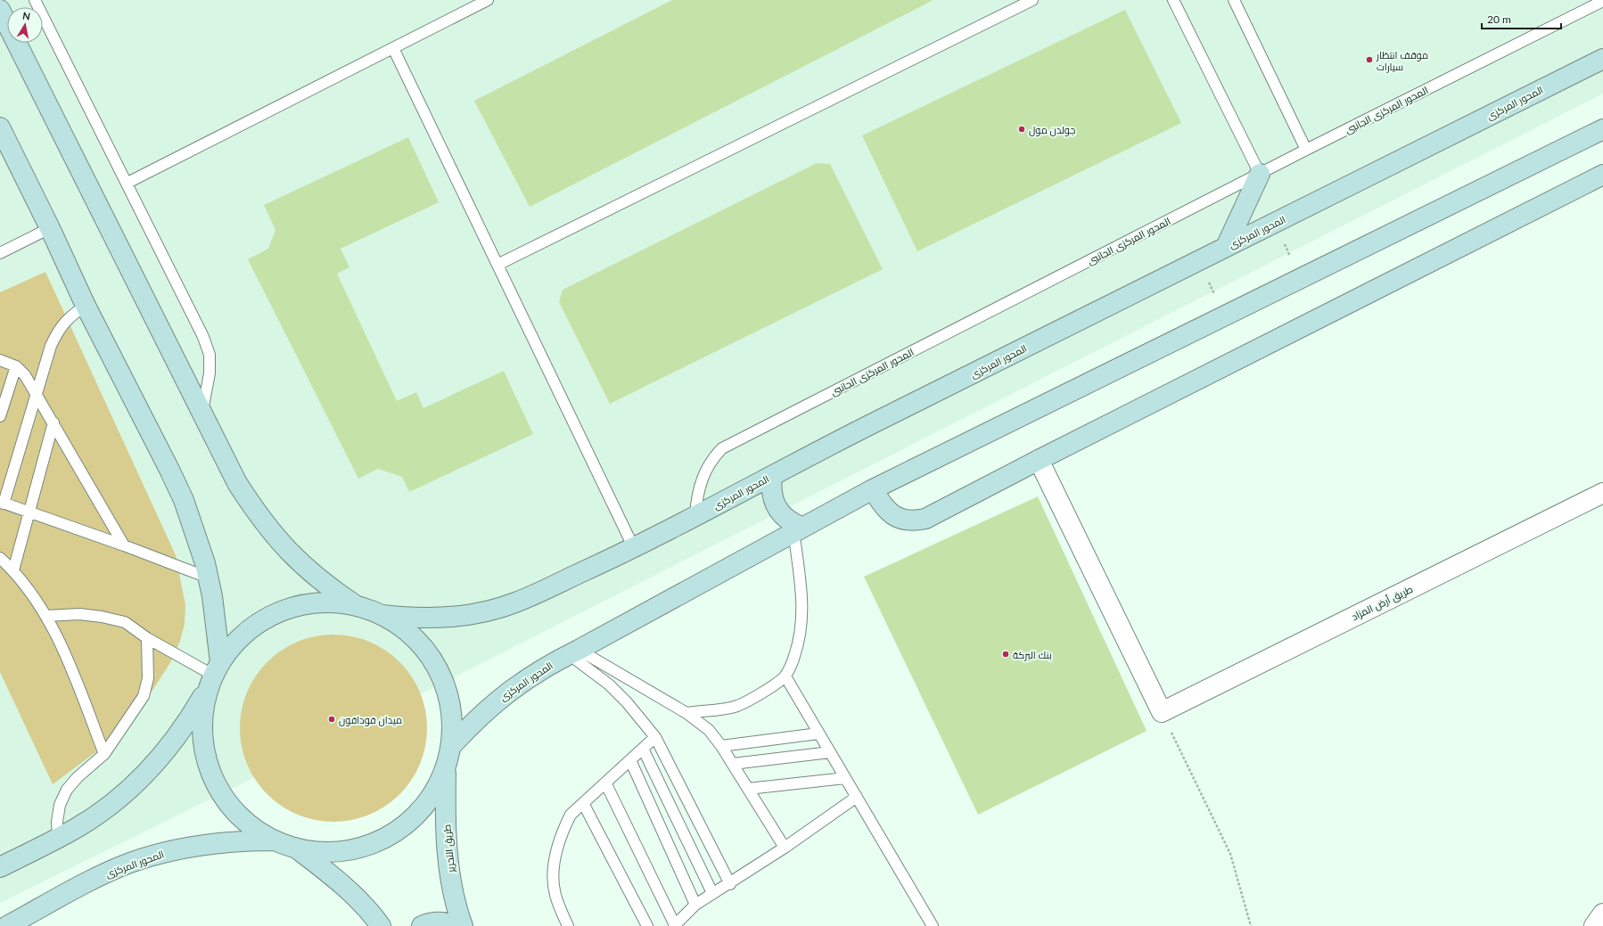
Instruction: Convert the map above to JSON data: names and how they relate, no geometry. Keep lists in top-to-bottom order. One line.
{"streets":{"main road":["المحور المركزى","طريق التحرير"],"street":["طريق أرض المزاد"],"lane":["المحور المركزى الجانبى"]},"crossings":[["المحور المركزى","المحور المركزى الجانبى"]],"places":["موقف انتظار سيارات","جولدن مول","بنك البركة","ميدان فودافون"],"scale_bar":"20 m","north":"top"}
